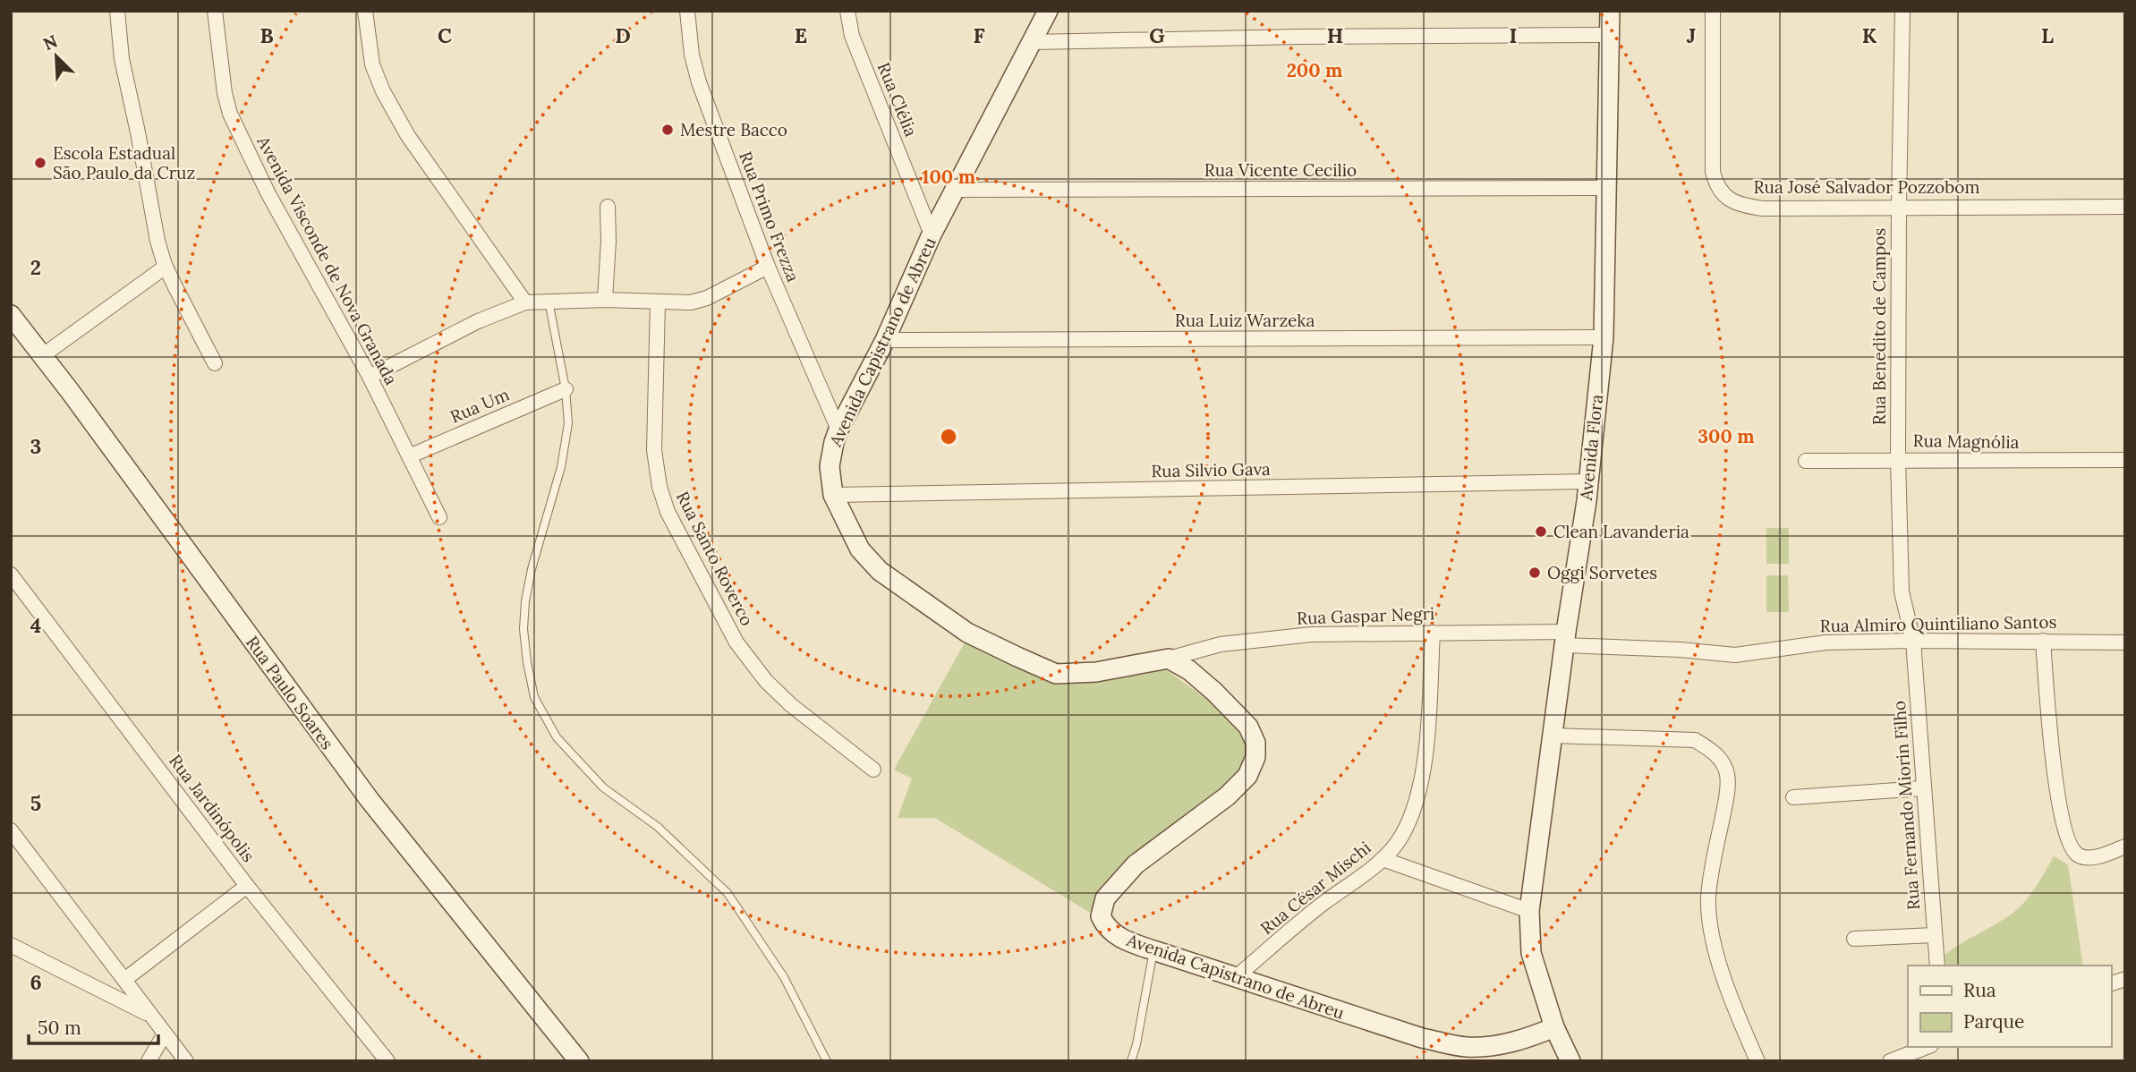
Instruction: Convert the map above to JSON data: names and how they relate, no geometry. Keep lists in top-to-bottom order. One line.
{"streets":{"street":["Rua Clélia","Rua Vicente Cecilio","Rua José Salvador Pozzobom","Rua Primo Frezza","Avenida Visconde de Nova Granada","Rua Luiz Warzeka","Rua Benedito de Campos","Avenida Capistrano de Abreu","Rua Um","Rua Magnólia","Avenida Flora","Rua Silvio Gava","Rua Santo Roverco","Rua Gaspar Negri","Rua Almiro Quintiliano Santos","Rua Paulo Soares","Rua Fernando Miorin Filho","Rua Jardinópolis","Rua César Mischi"]},"crossings":[["Rua Clélia","Avenida Capistrano de Abreu"],["Rua Vicente Cecilio","Avenida Capistrano de Abreu"],["Rua Vicente Cecilio","Avenida Flora"],["Rua José Salvador Pozzobom","Rua Benedito de Campos"],["Rua Primo Frezza","Avenida Capistrano de Abreu"],["Avenida Visconde de Nova Granada","Rua Um"],["Rua Luiz Warzeka","Avenida Capistrano de Abreu"],["Rua Luiz Warzeka","Avenida Flora"],["Rua Benedito de Campos","Rua Magnólia"],["Rua Benedito de Campos","Rua Almiro Quintiliano Santos"],["Rua Benedito de Campos","Rua Fernando Miorin Filho"],["Avenida Capistrano de Abreu","Avenida Flora"],["Avenida Capistrano de Abreu","Rua Silvio Gava"],["Avenida Capistrano de Abreu","Rua Gaspar Negri"],["Avenida Capistrano de Abreu","Rua César Mischi"],["Avenida Flora","Rua Silvio Gava"],["Avenida Flora","Rua Gaspar Negri"],["Avenida Flora","Rua Almiro Quintiliano Santos"],["Rua Gaspar Negri","Rua Almiro Quintiliano Santos"],["Rua Gaspar Negri","Rua César Mischi"],["Rua Almiro Quintiliano Santos","Rua Fernando Miorin Filho"]],"places":["Mestre Bacco","Escola Estadual São Paulo da Cruz","Clean Lavanderia","Oggi Sorvetes"],"legend":["Rua","Parque"],"scale_bar":"50 m","north":"top left","grid":{"columns":["B","C","D","E","F","G","H","I","J","K","L"],"rows":["2","3","4","5","6"]},"rings":["200 m","100 m","300 m"]}
